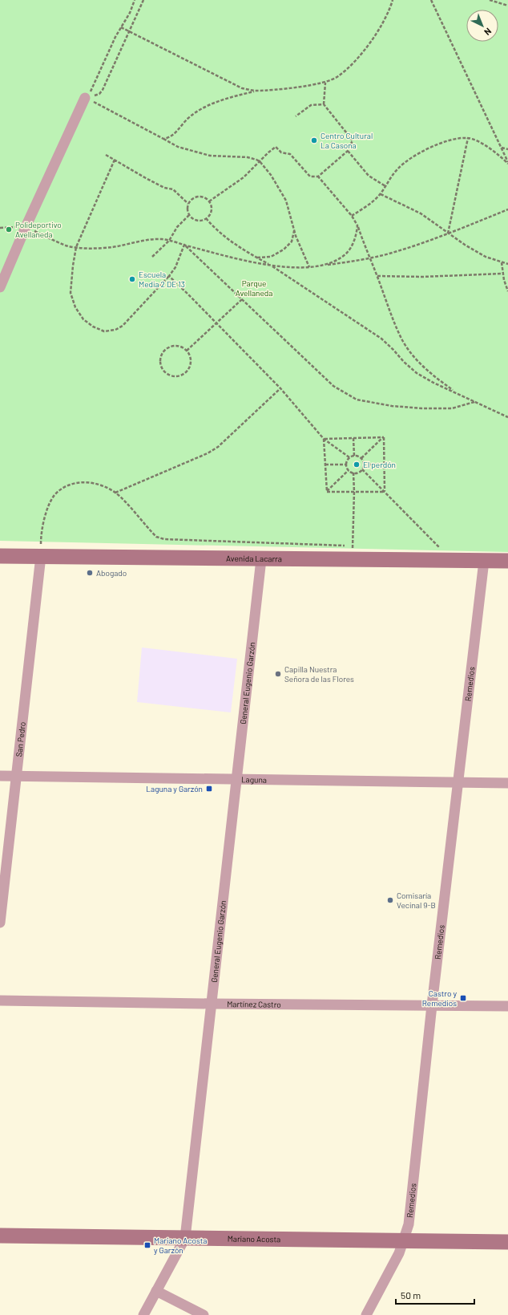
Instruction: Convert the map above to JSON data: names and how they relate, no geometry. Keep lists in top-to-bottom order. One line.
{"streets":{"street":["Avenida Lacarra","General Eugenio Garzón","Remedios","San Pedro","Laguna","Martínez Castro","Mariano Acosta"]},"crossings":[["Avenida Lacarra","General Eugenio Garzón"],["Avenida Lacarra","Remedios"],["Avenida Lacarra","San Pedro"],["General Eugenio Garzón","Laguna"],["General Eugenio Garzón","Martínez Castro"],["General Eugenio Garzón","Mariano Acosta"],["Remedios","Laguna"],["Remedios","Martínez Castro"],["Remedios","Mariano Acosta"],["San Pedro","Laguna"]],"parks":["Parque Avellaneda"],"places":{"other":["Centro Cultural La Casona","Polideportivo Avellaneda","Escuela Media 2 DE 13","El perdón","Abogado","Capilla Nuestra Señora de las Flores","Comisaría Vecinal 9-B"],"transit":["Laguna y Garzón","Castro y Remedios","Mariano Acosta y Garzón"]},"scale_bar":"50 m","north":"bottom right"}
